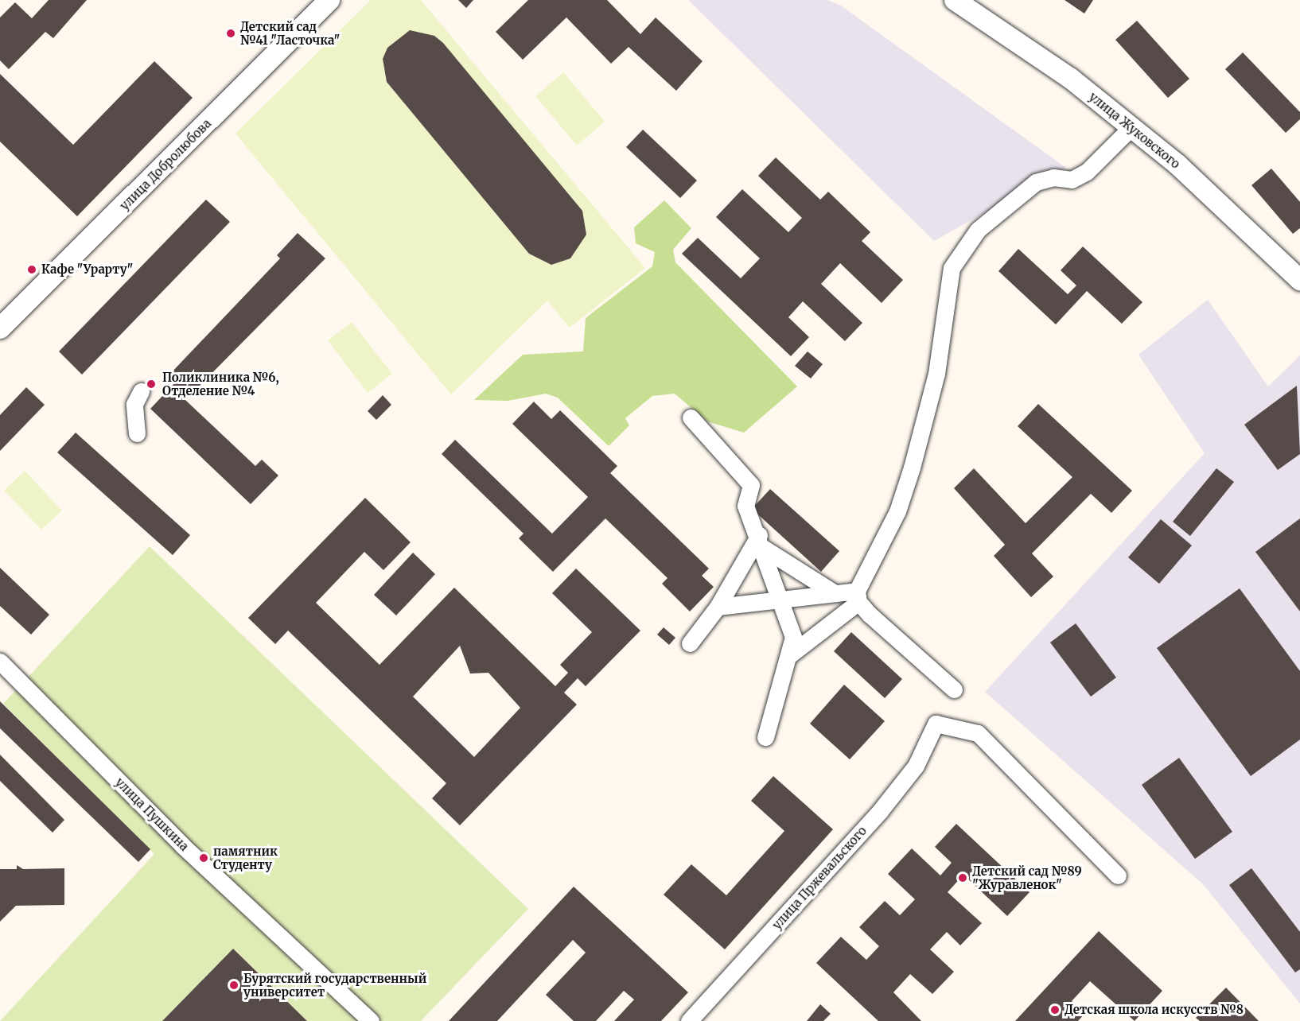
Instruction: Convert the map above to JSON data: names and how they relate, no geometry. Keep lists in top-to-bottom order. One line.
{"streets":{"street":["улица Жуковского","улица Добролюбова","улица Пушкина","улица Пржевальского"]},"places":["Детский сад №41 \"Ласточка\"","Кафе \"Урарту\"","Поликлиника №6, Отделение №4","памятник Студенту","Детский сад №89 \"Журавленок\"","Бурятский государственный университет","Детская школа искусств №8"]}
